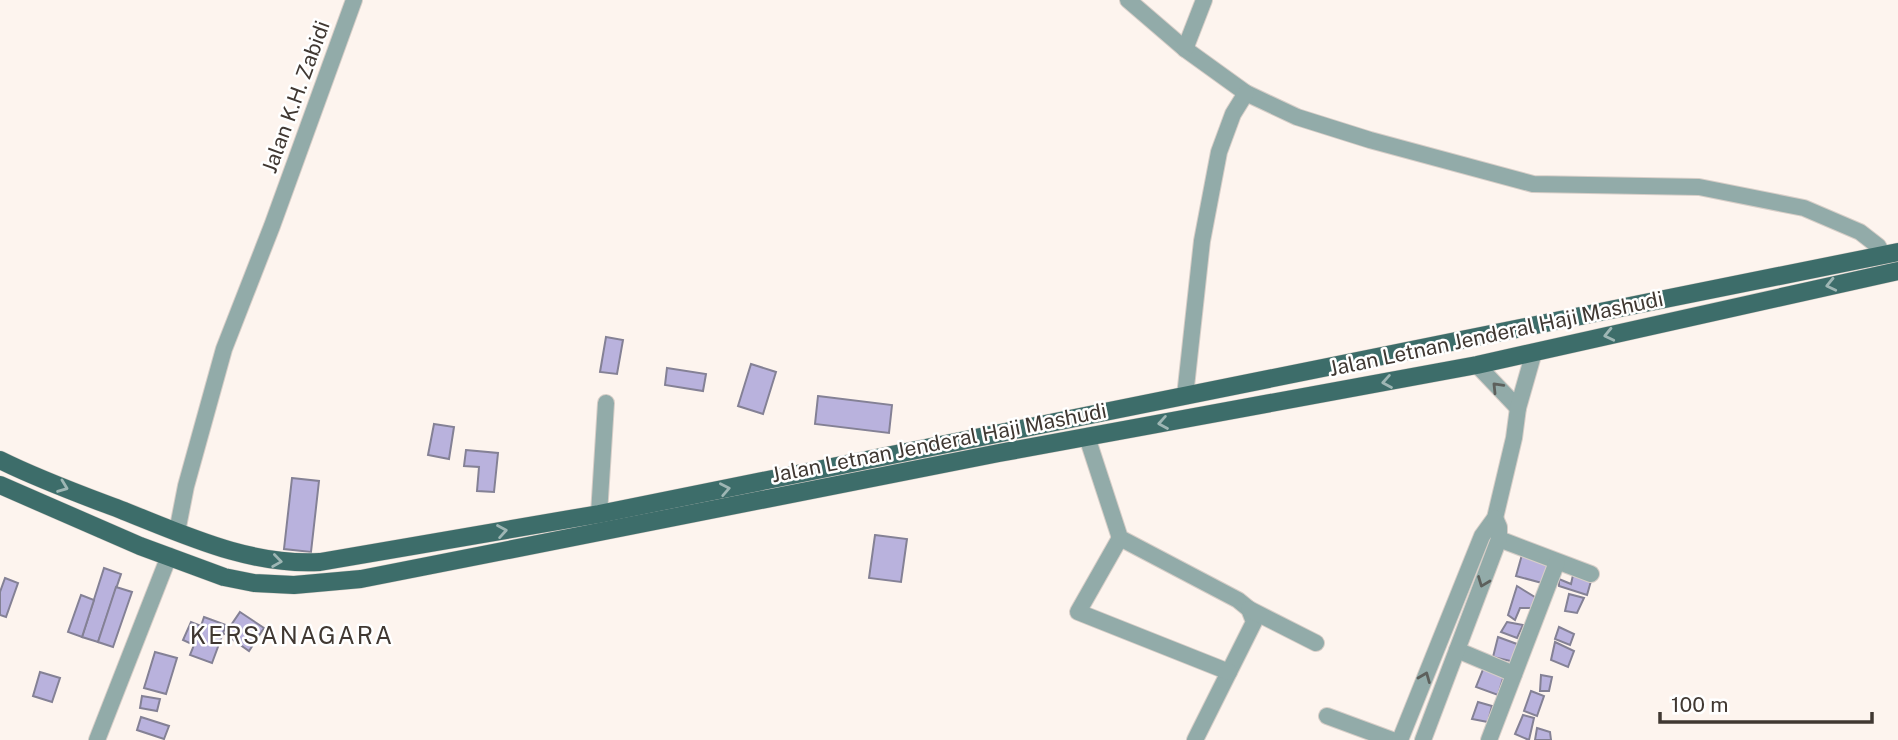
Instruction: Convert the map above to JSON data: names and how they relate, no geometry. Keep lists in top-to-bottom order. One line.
{"streets":{"main road":["Jalan Letnan Jenderal Haji Mashudi"],"street":["Jalan K.H. Zabidi"]},"crossings":[["Jalan K.H. Zabidi","Jalan Letnan Jenderal Haji Mashudi"]],"districts":["KERSANAGARA"],"scale_bar":"100 m"}
